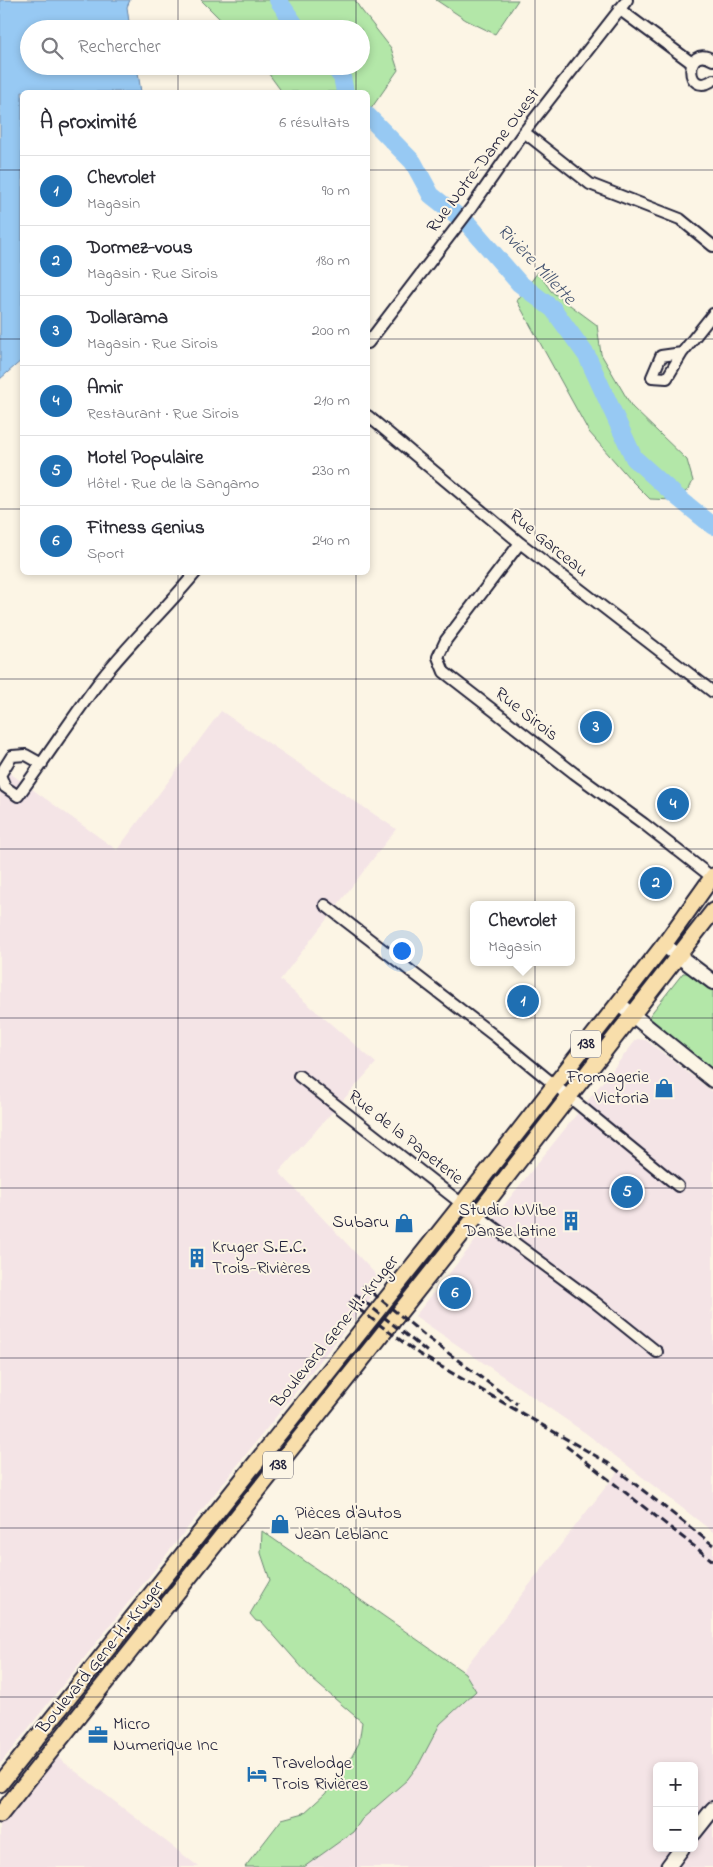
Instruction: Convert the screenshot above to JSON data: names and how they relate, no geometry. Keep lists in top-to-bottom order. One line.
{"streets":{"main road":["138","Boulevard Gene-H.-Kruger"],"street":["Rue Notre-Dame Ouest","Rue Garceau","Rue Sirois","Rue de la Papeterie"]},"crossings":[["Rue Garceau","Rue Sirois"],["Rue Sirois","Boulevard Gene-H.-Kruger"],["Rue de la Papeterie","Boulevard Gene-H.-Kruger"]],"water":["Rivière Millette"],"places":{"shop":["Fromagerie Victoria","Subaru","Pièces d'autos Jean Leblanc"],"building":["Studio NVibe Danse latine","Kruger S.E.C. Trois-Rivières"],"office":["Micro Numerique Inc"],"hotel":["Travelodge Trois Rivières"]},"page":{"search":"Rechercher","heading":["À proximité","6 résultats"],"list":[{"mark":"1","name":"Chevrolet","note":"Magasin","value":"90 m"},{"mark":"2","name":"Dormez-vous","note":"Magasin · Rue Sirois","value":"180 m"},{"mark":"3","name":"Dollarama","note":"Magasin · Rue Sirois","value":"200 m"},{"mark":"4","name":"Amir","note":"Restaurant · Rue Sirois","value":"210 m"},{"mark":"5","name":"Motel Populaire","note":"Hôtel · Rue de la Sangamo","value":"230 m"},{"mark":"6","name":"Fitness Genius","note":"Sport","value":"240 m"}],"pins":["3","4","2","1","5","6"],"popup":["Chevrolet","Magasin"],"map_buttons":["+","−"]}}
